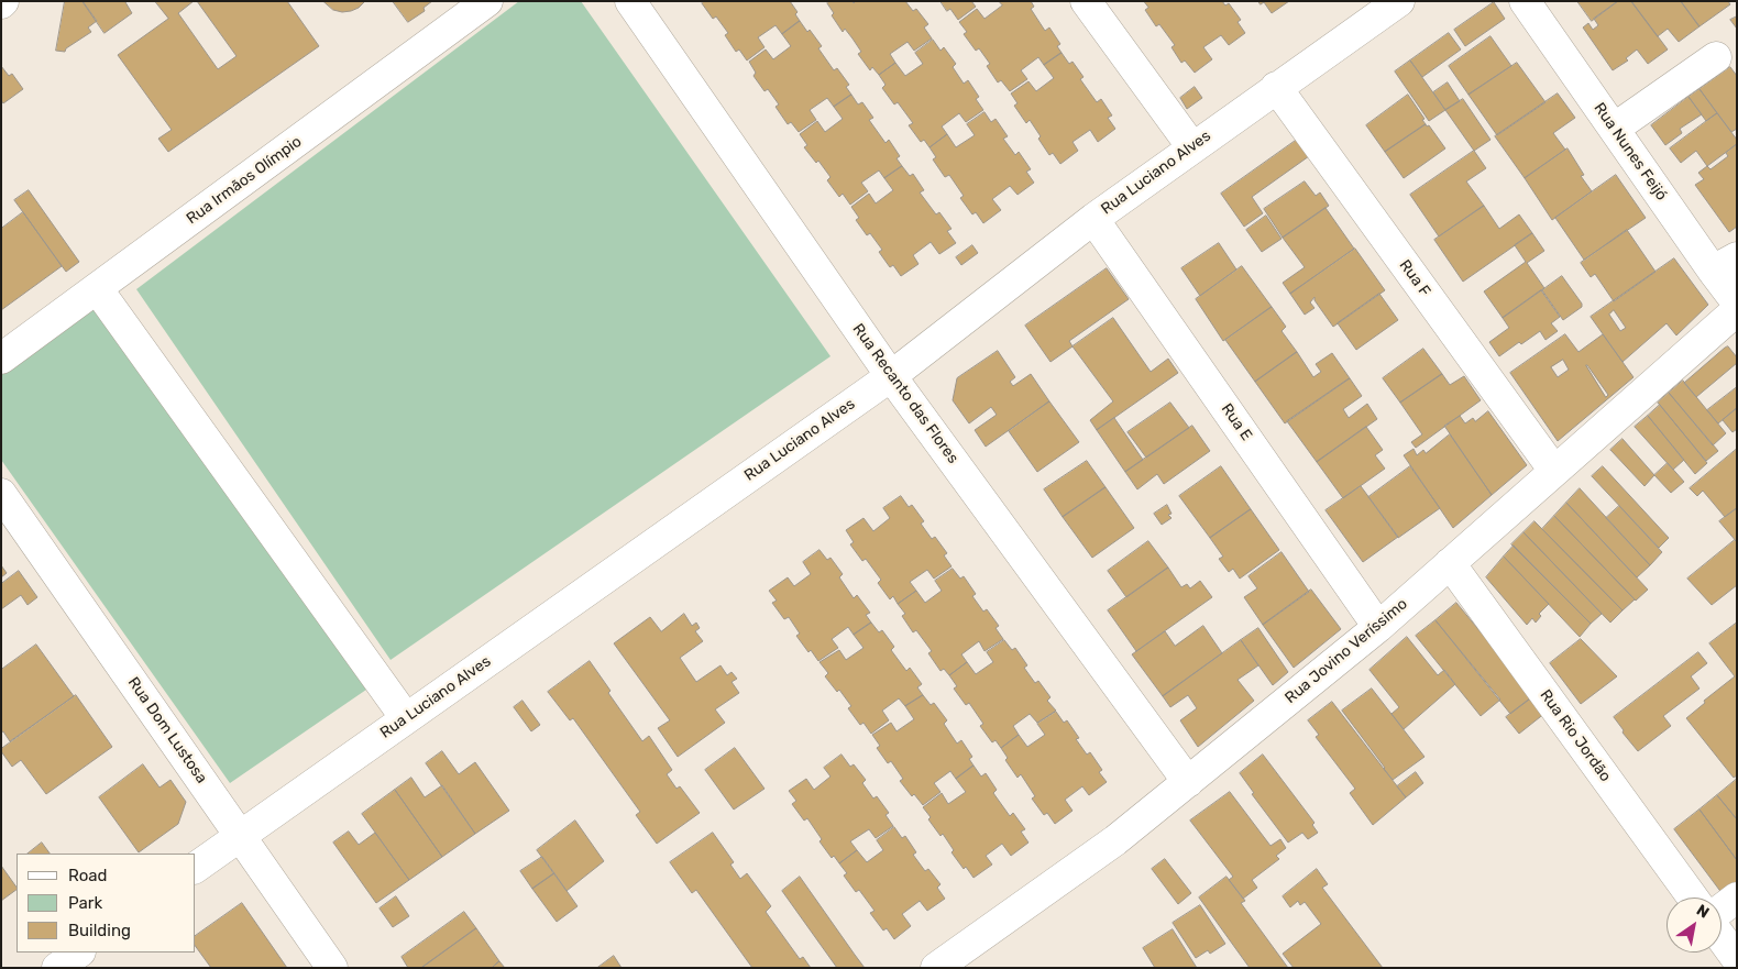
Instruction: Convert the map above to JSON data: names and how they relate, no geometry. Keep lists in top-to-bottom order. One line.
{"streets":{"street":["Rua Nunes Feijó","Rua Luciano Alves","Rua Irmãos Olímpio","Rua F","Rua Recanto das Flores","Rua E","Rua Jovino Veríssimo","Rua Dom Lustosa","Rua Rio Jordão"]},"crossings":[["Rua Luciano Alves","Rua F"],["Rua Luciano Alves","Rua Recanto das Flores"],["Rua Luciano Alves","Rua E"],["Rua Luciano Alves","Rua Dom Lustosa"],["Rua F","Rua Jovino Veríssimo"],["Rua Recanto das Flores","Rua Jovino Veríssimo"],["Rua E","Rua Jovino Veríssimo"],["Rua Jovino Veríssimo","Rua Rio Jordão"]],"legend":["Road","Park","Building"],"north":"top right"}
